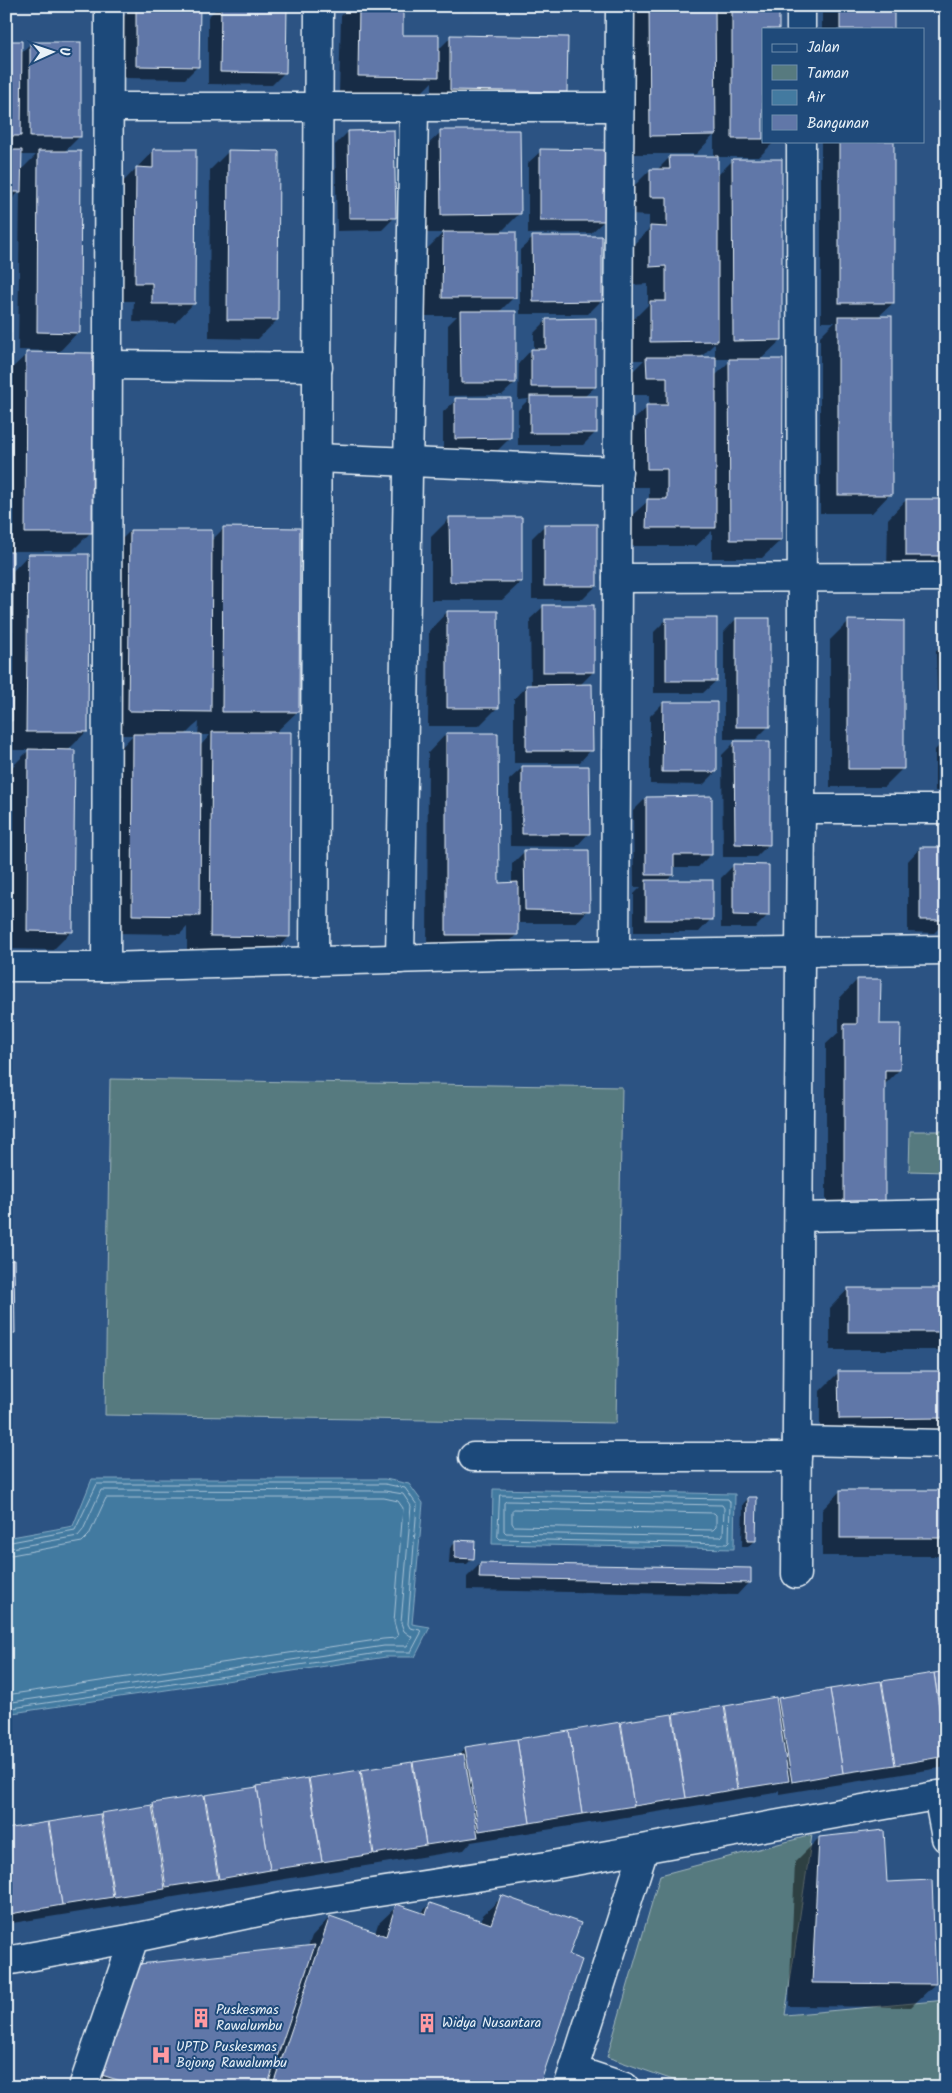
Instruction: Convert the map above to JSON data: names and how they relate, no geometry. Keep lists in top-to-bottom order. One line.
{"places":{"building":["Puskesmas Rawalumbu","Widya Nusantara"],"hospital":["UPTD Puskesmas Bojong Rawalumbu"]},"legend":["Jalan","Taman","Air","Bangunan"],"north":"right"}
